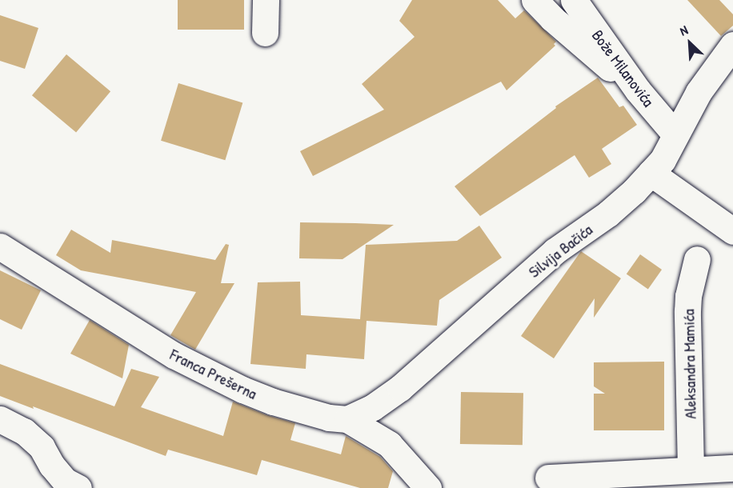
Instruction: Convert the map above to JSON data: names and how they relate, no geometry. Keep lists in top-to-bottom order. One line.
{"streets":{"street":["Bože Milanovića","Silvija Bačića","Aleksandra Mamića","Franca Prešerna"]},"crossings":[["Bože Milanovića","Silvija Bačića"],["Silvija Bačića","Franca Prešerna"]],"north":"top left"}
